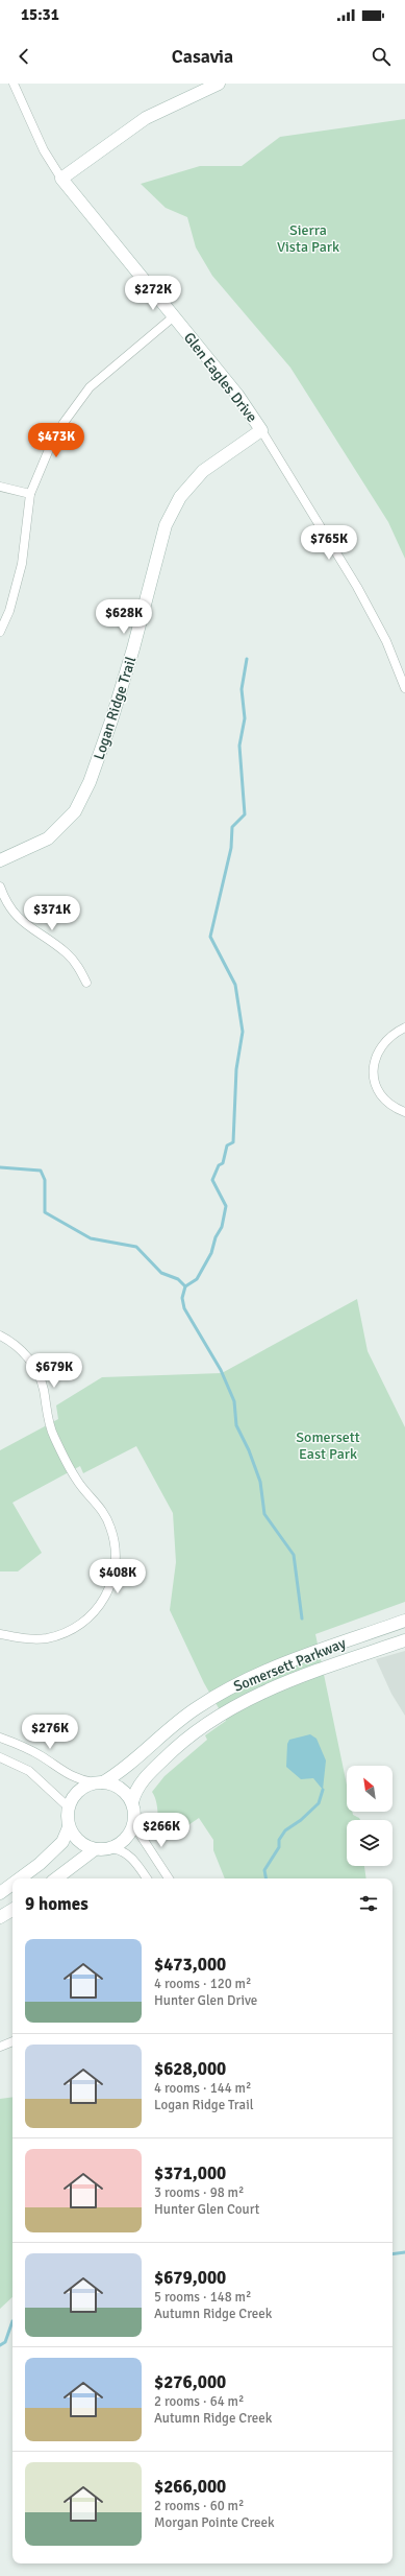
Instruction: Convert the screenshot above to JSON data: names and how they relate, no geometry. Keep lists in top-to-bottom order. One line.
{"streets":{"main road":["Glen Eagles Drive","Logan Ridge Trail","Somersett Parkway"]},"crossings":[["Glen Eagles Drive","Logan Ridge Trail"]],"parks":["Sierra Vista Park","Somersett East Park"],"north":"top left","page":{"status":"15:31","header":"Casavia","price":["$272K","$473K","$765K","$628K","$371K","$679K","$408K","$276K","$266K"],"heading":"9 homes","list":[{"name":"$473,000","note":"4 rooms · 120 m² · Hunter Glen Drive"},{"name":"$628,000","note":"4 rooms · 144 m² · Logan Ridge Trail"},{"name":"$371,000","note":"3 rooms · 98 m² · Hunter Glen Court"},{"name":"$679,000","note":"5 rooms · 148 m² · Autumn Ridge Creek"},{"name":"$276,000","note":"2 rooms · 64 m² · Autumn Ridge Creek"},{"name":"$266,000","note":"2 rooms · 60 m² · Morgan Pointe Creek"}]}}
